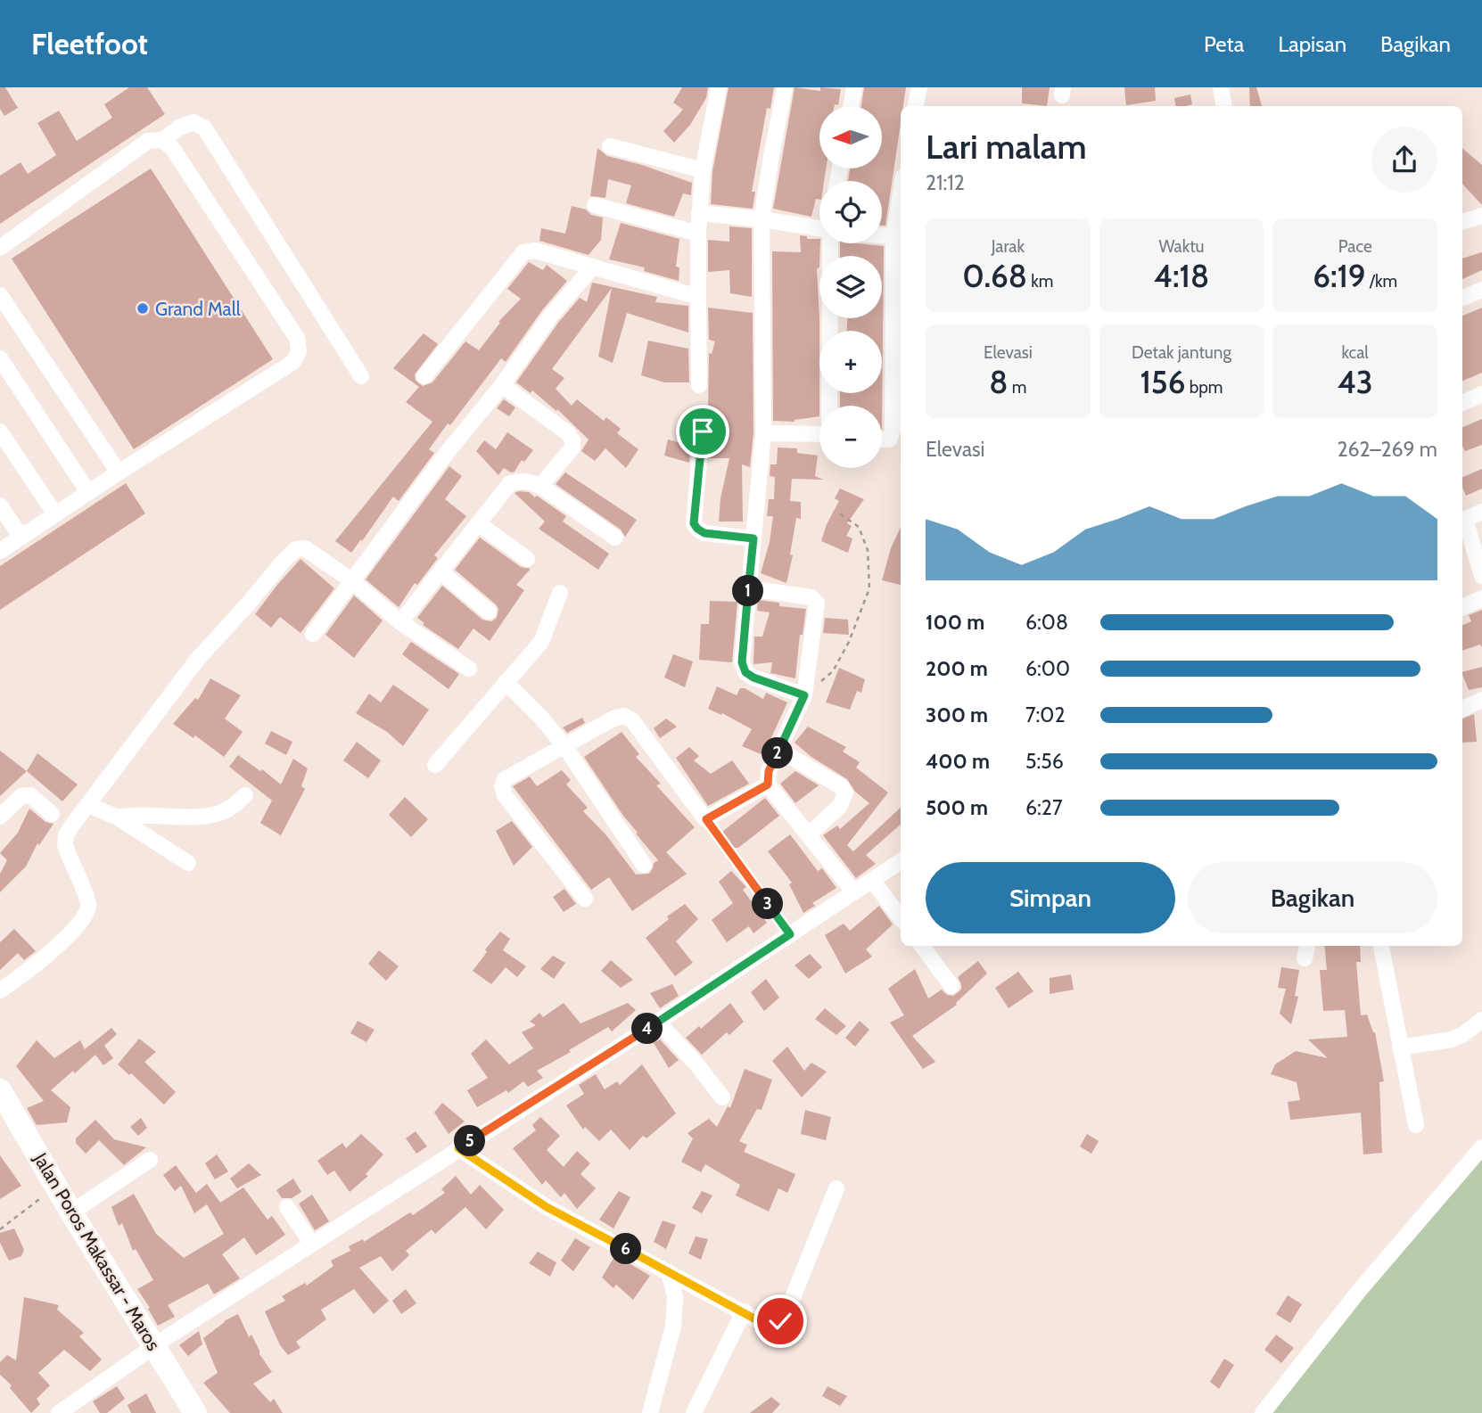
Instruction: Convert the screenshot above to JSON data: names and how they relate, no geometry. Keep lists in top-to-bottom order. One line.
{"streets":{"highway":["Jalan Poros Makassar - Maros"]},"places":["Grand Mall"],"north":"left","page":{"header":"Fleetfoot","nav":["Peta","Lapisan","Bagikan"],"map_buttons":["+","−"],"heading":["Lari malam","21:12"],"stats":[["Jarak","0.68 km"],["Waktu","4:18"],["Pace","6:19 /km"],["Elevasi","8 m"],["Detak jantung","156 bpm"],["kcal","43"]],"chart":["Elevasi","262–269 m"],"pins":["1","2","3","4","5","6"],"list":[{"name":"100 m","note":"6:08"},{"name":"200 m","note":"6:00"},{"name":"300 m","note":"7:02"},{"name":"400 m","note":"5:56"},{"name":"500 m","note":"6:27"}],"buttons":["Simpan","Bagikan"]}}
